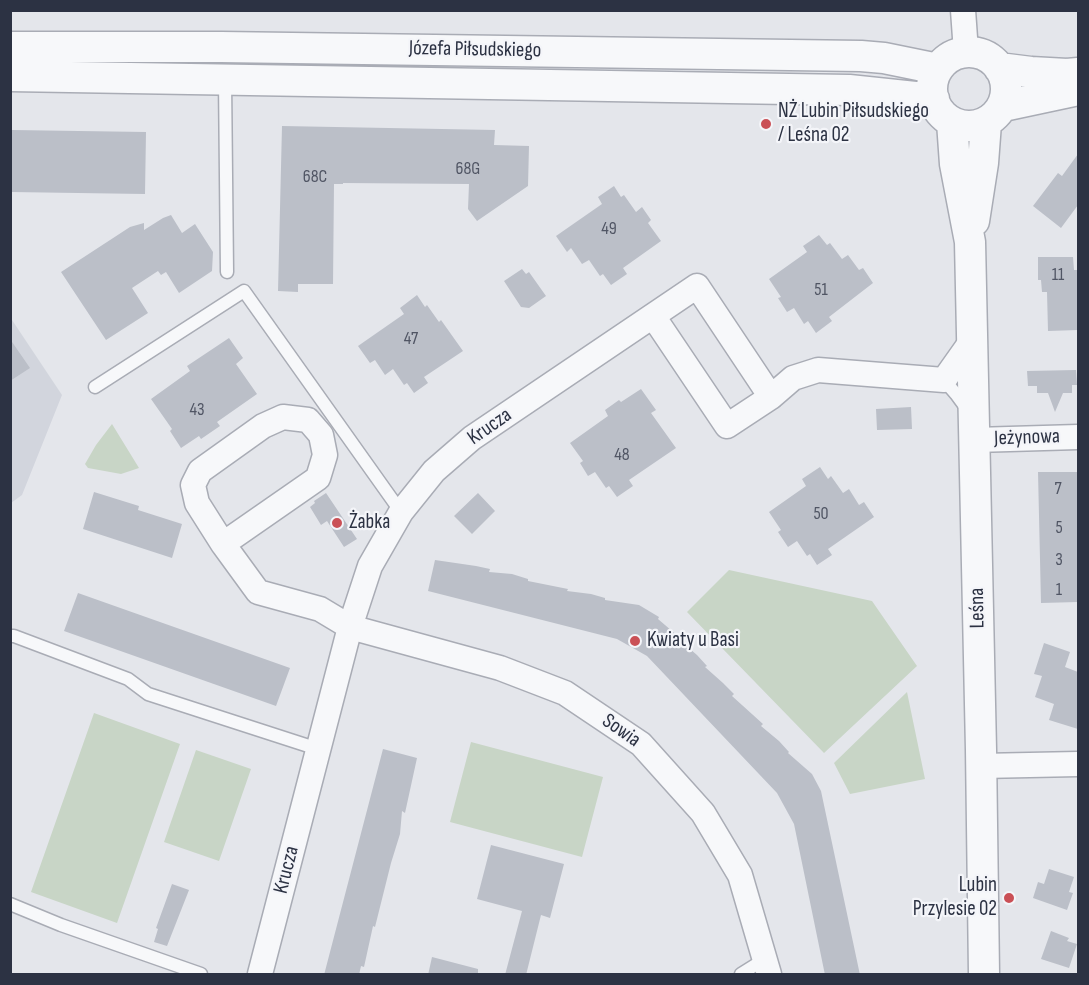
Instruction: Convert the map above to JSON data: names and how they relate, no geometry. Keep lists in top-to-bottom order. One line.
{"streets":{"street":["Józefa Piłsudskiego","Krucza","Jeżynowa","Leśna","Sowia"]},"crossings":[["Józefa Piłsudskiego","Leśna"],["Krucza","Sowia"],["Jeżynowa","Leśna"]],"places":["NŻ Lubin Piłsudskiego / Leśna 02","Żabka","Kwiaty u Basi","Lubin Przylesie 02"],"house_numbers":["68G","68C","49","11","51","47","43","48","7","50","5","3","1"]}
